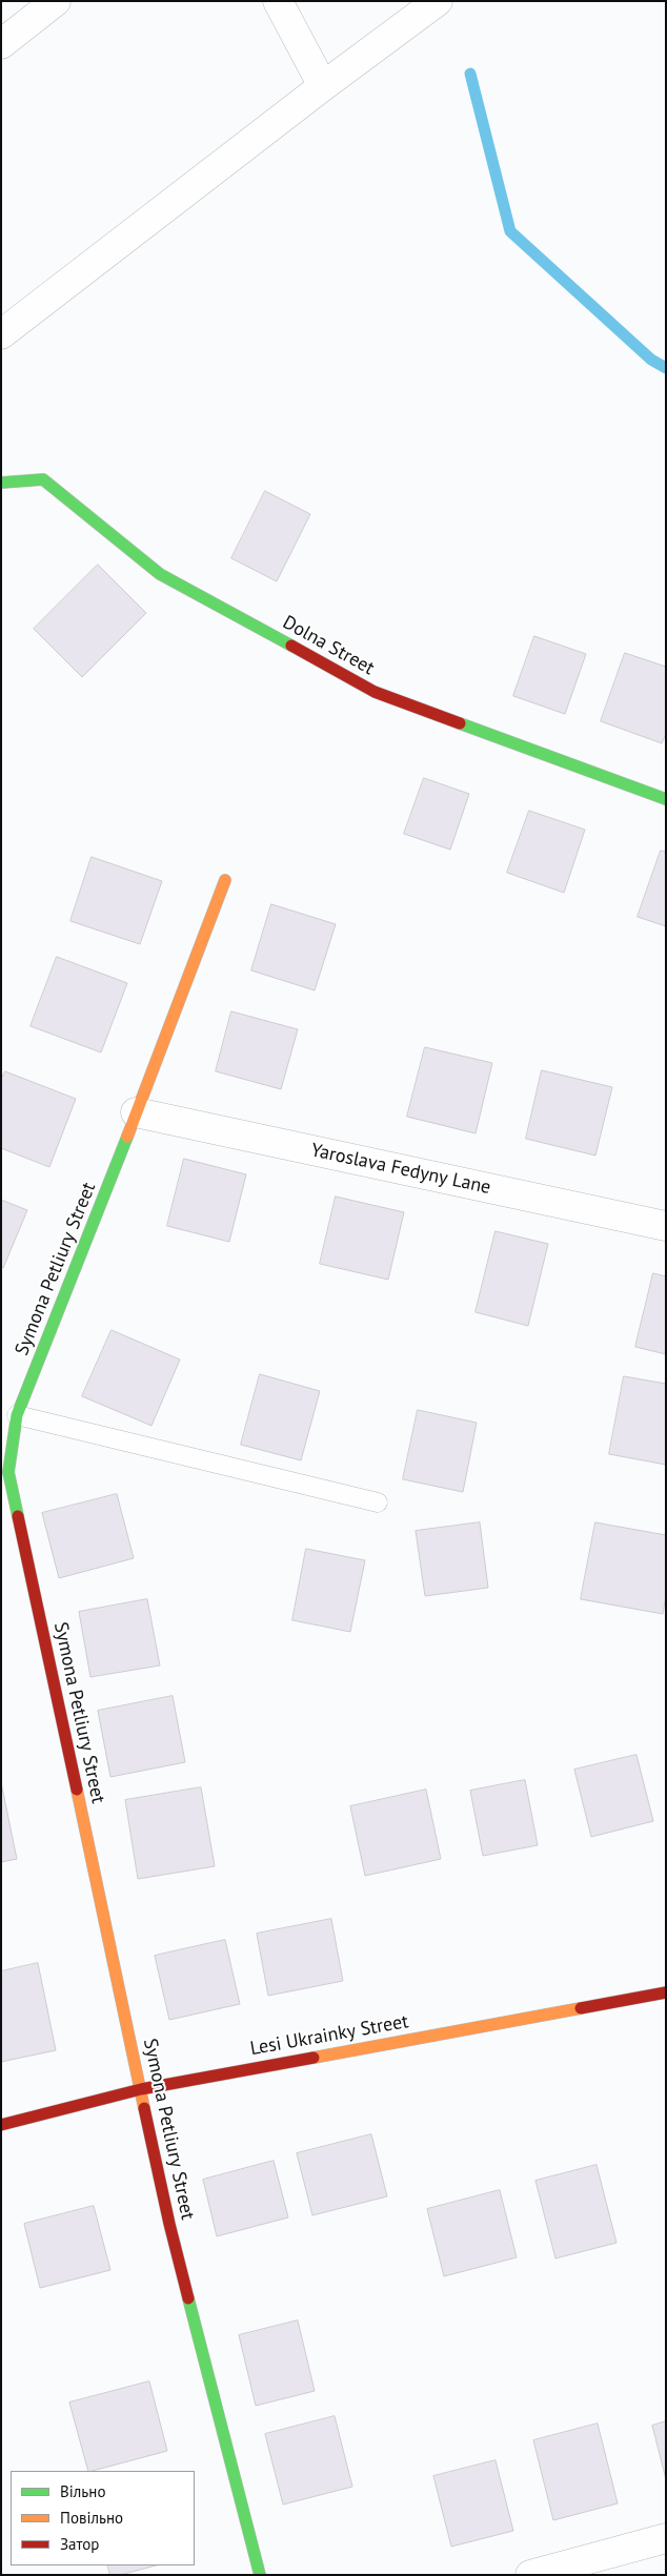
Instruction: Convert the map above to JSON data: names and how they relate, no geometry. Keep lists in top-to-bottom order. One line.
{"streets":{"street":["Dolna Street","Yaroslava Fedyny Lane","Symona Petliury Street","Lesi Ukrainky Street"]},"crossings":[["Yaroslava Fedyny Lane","Symona Petliury Street"],["Symona Petliury Street","Lesi Ukrainky Street"]],"legend":["Вільно","Повільно","Затор"]}
